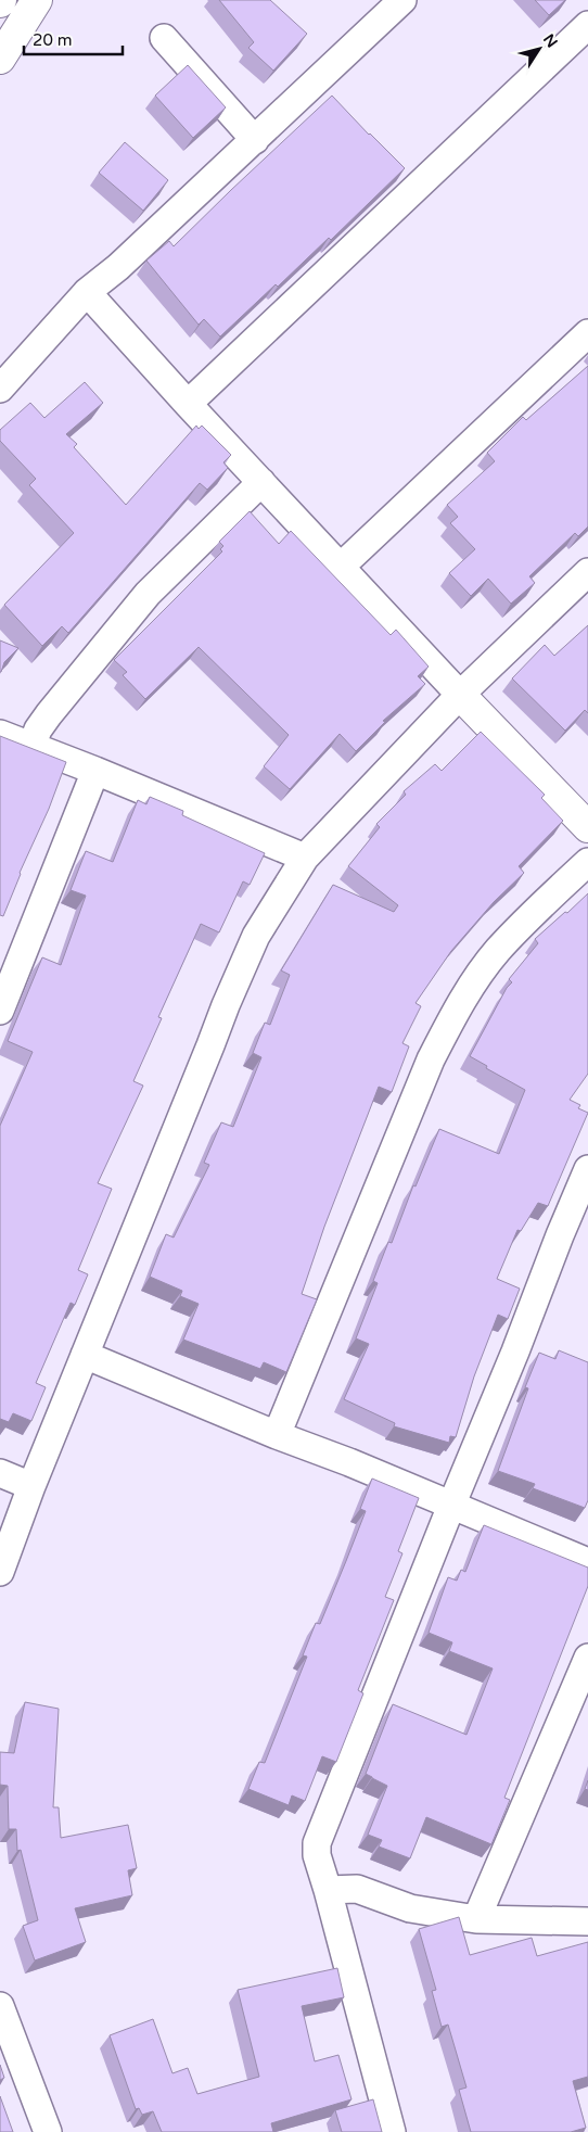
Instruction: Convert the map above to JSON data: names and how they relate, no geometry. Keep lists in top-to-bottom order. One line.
{"scale_bar":"20 m","north":"top right"}
